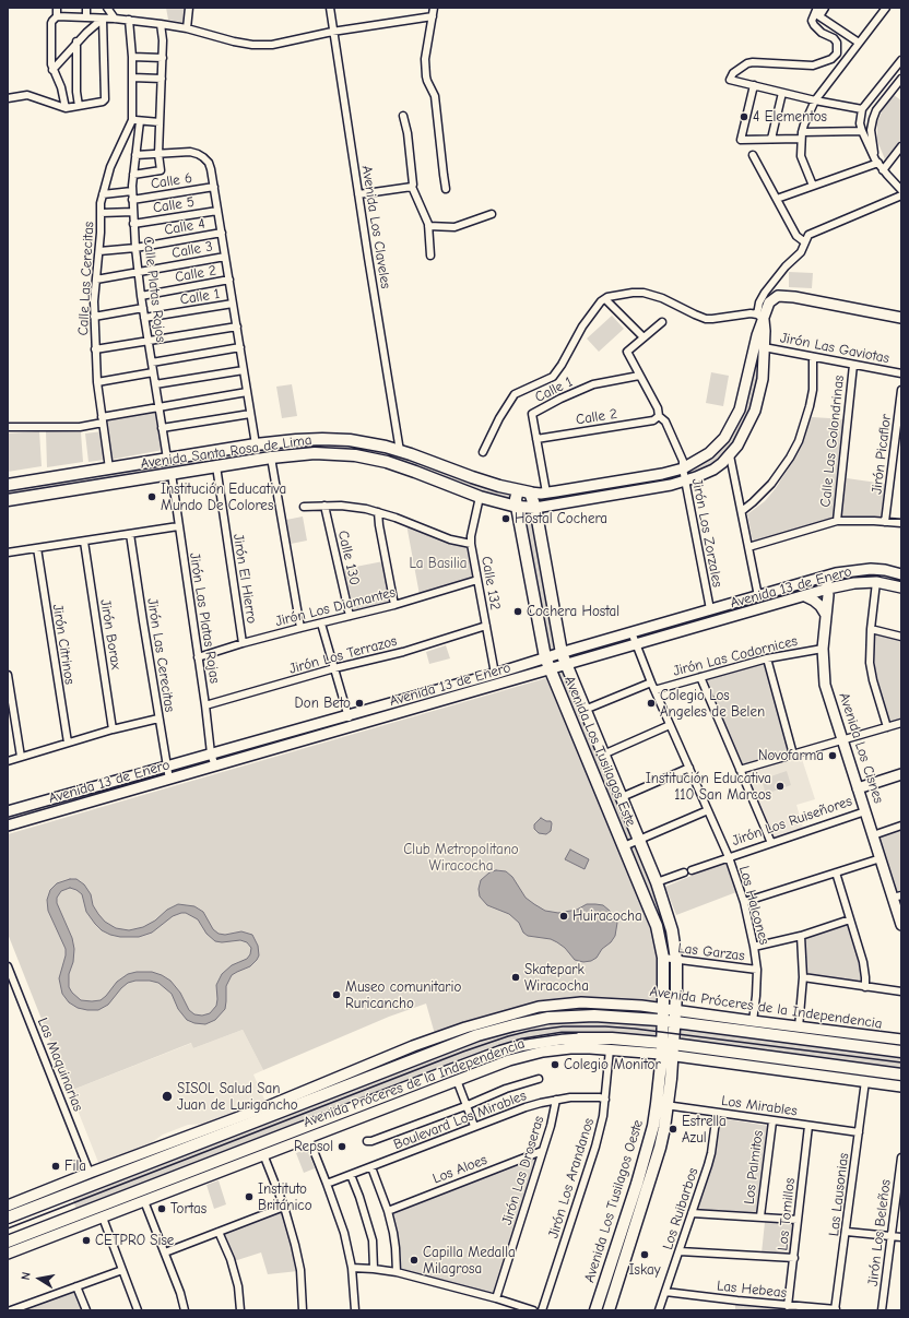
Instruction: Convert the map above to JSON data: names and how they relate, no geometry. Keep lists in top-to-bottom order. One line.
{"streets":{"main road":["Avenida Santa Rosa de Lima","Avenida 13 de Enero","Avenida Los Cisnes","Avenida Los Tusilagos Este","Jirón Los Ruiseñores","Avenida Próceres de la Independencia","Avenida Los Tusilagos Oeste"],"street":["Calle 6","Calle 5","Calle 4","Avenida Los Claveles","Calle 3","Calle 2","Calle Las Cerecitas","Calle Platas Rojos","Calle 1","Jirón Las Gaviotas","Calle Las Golondrinas","Jirón Picaflor","Jirón Los Zorzales","Calle 130","Jirón El Hierro","Calle 132","Jirón Los Diamantes","Jirón Las Platas Rojas","Jirón Borax","Jirón Citrinos","Jirón Las Cerecitas","Jirón Los Terrazos","Jirón Las Codornices","Los Halcones","Las Garzas","Las Maquinarias","Los Mirables","Boulevard Los Mirables","Los Palmitos","Los Aloes","Jirón Las Droseras","Jirón Los Arandanos","Las Lausonias","Los Ruibarbos","Los Tomillos","Jirón Los Beleños","Las Hebeas"]},"crossings":[["Calle 6","Calle Platas Rojos"],["Calle 5","Calle Platas Rojos"],["Calle 4","Calle Las Cerecitas"],["Calle 4","Calle Platas Rojos"],["Avenida Los Claveles","Avenida Santa Rosa de Lima"],["Calle 3","Calle Las Cerecitas"],["Calle 3","Calle Platas Rojos"],["Calle 2","Calle Platas Rojos"],["Calle 2","Calle 1"],["Calle 2","Jirón Los Zorzales"],["Calle Las Cerecitas","Avenida Santa Rosa de Lima"],["Calle Platas Rojos","Calle 1"],["Calle Platas Rojos","Avenida Santa Rosa de Lima"],["Calle 1","Avenida Santa Rosa de Lima"],["Calle 1","Jirón Los Zorzales"],["Jirón Las Gaviotas","Calle Las Golondrinas"],["Jirón Las Gaviotas","Avenida Santa Rosa de Lima"],["Avenida Santa Rosa de Lima","Jirón Los Zorzales"],["Avenida Santa Rosa de Lima","Jirón El Hierro"],["Avenida Santa Rosa de Lima","Calle 132"],["Avenida Santa Rosa de Lima","Jirón Las Platas Rojas"],["Avenida Santa Rosa de Lima","Avenida Los Tusilagos Este"],["Jirón Los Zorzales","Avenida 13 de Enero"],["Calle 130","Jirón Los Diamantes"],["Jirón El Hierro","Jirón Los Diamantes"],["Calle 132","Avenida 13 de Enero"],["Calle 132","Jirón Los Diamantes"],["Calle 132","Jirón Los Terrazos"],["Avenida 13 de Enero","Jirón Las Platas Rojas"],["Avenida 13 de Enero","Jirón Las Cerecitas"],["Avenida 13 de Enero","Avenida Los Cisnes"],["Avenida 13 de Enero","Avenida Los Tusilagos Este"],["Avenida 13 de Enero","Los Halcones"],["Jirón Los Diamantes","Jirón Las Platas Rojas"],["Jirón Las Platas Rojas","Jirón Los Terrazos"],["Jirón Las Codornices","Avenida Los Cisnes"],["Jirón Las Codornices","Los Halcones"],["Avenida Los Cisnes","Jirón Los Ruiseñores"],["Avenida Los Tusilagos Este","Las Garzas"],["Avenida Los Tusilagos Este","Avenida Próceres de la Independencia"],["Avenida Los Tusilagos Este","Avenida Los Tusilagos Oeste"],["Jirón Los Ruiseñores","Los Halcones"],["Los Halcones","Las Garzas"],["Los Halcones","Avenida Próceres de la Independencia"],["Avenida Próceres de la Independencia","Las Maquinarias"],["Avenida Próceres de la Independencia","Jirón Los Arandanos"],["Avenida Próceres de la Independencia","Las Lausonias"],["Avenida Próceres de la Independencia","Avenida Los Tusilagos Oeste"],["Los Mirables","Los Palmitos"],["Los Mirables","Las Lausonias"],["Los Mirables","Avenida Los Tusilagos Oeste"],["Los Mirables","Los Ruibarbos"],["Los Mirables","Los Tomillos"],["Boulevard Los Mirables","Jirón Las Droseras"],["Boulevard Los Mirables","Jirón Los Arandanos"],["Los Aloes","Jirón Las Droseras"],["Las Lausonias","Las Hebeas"],["Los Ruibarbos","Las Hebeas"],["Los Tomillos","Las Hebeas"]],"parks":["La Basilia","Club Metropolitano Wiracocha"],"places":["4 Elementos","Institución Educativa Mundo De Colores","Hostal Cochera","Cochera Hostal","Don Beto","Colegio Los Angeles de Belen","Novofarma","Institución Educativa 110 San Marcos","Huiracocha","Skatepark Wiracocha","Museo comunitario Ruricancho","Colegio Monitor","SISOL Salud San Juan de Lurigancho","Estrella Azul","Repsol","Fila","Instituto Británico","Tortas","CETPRO Sise","Iskay","Capilla Medalla Milagrosa"],"north":"left"}
